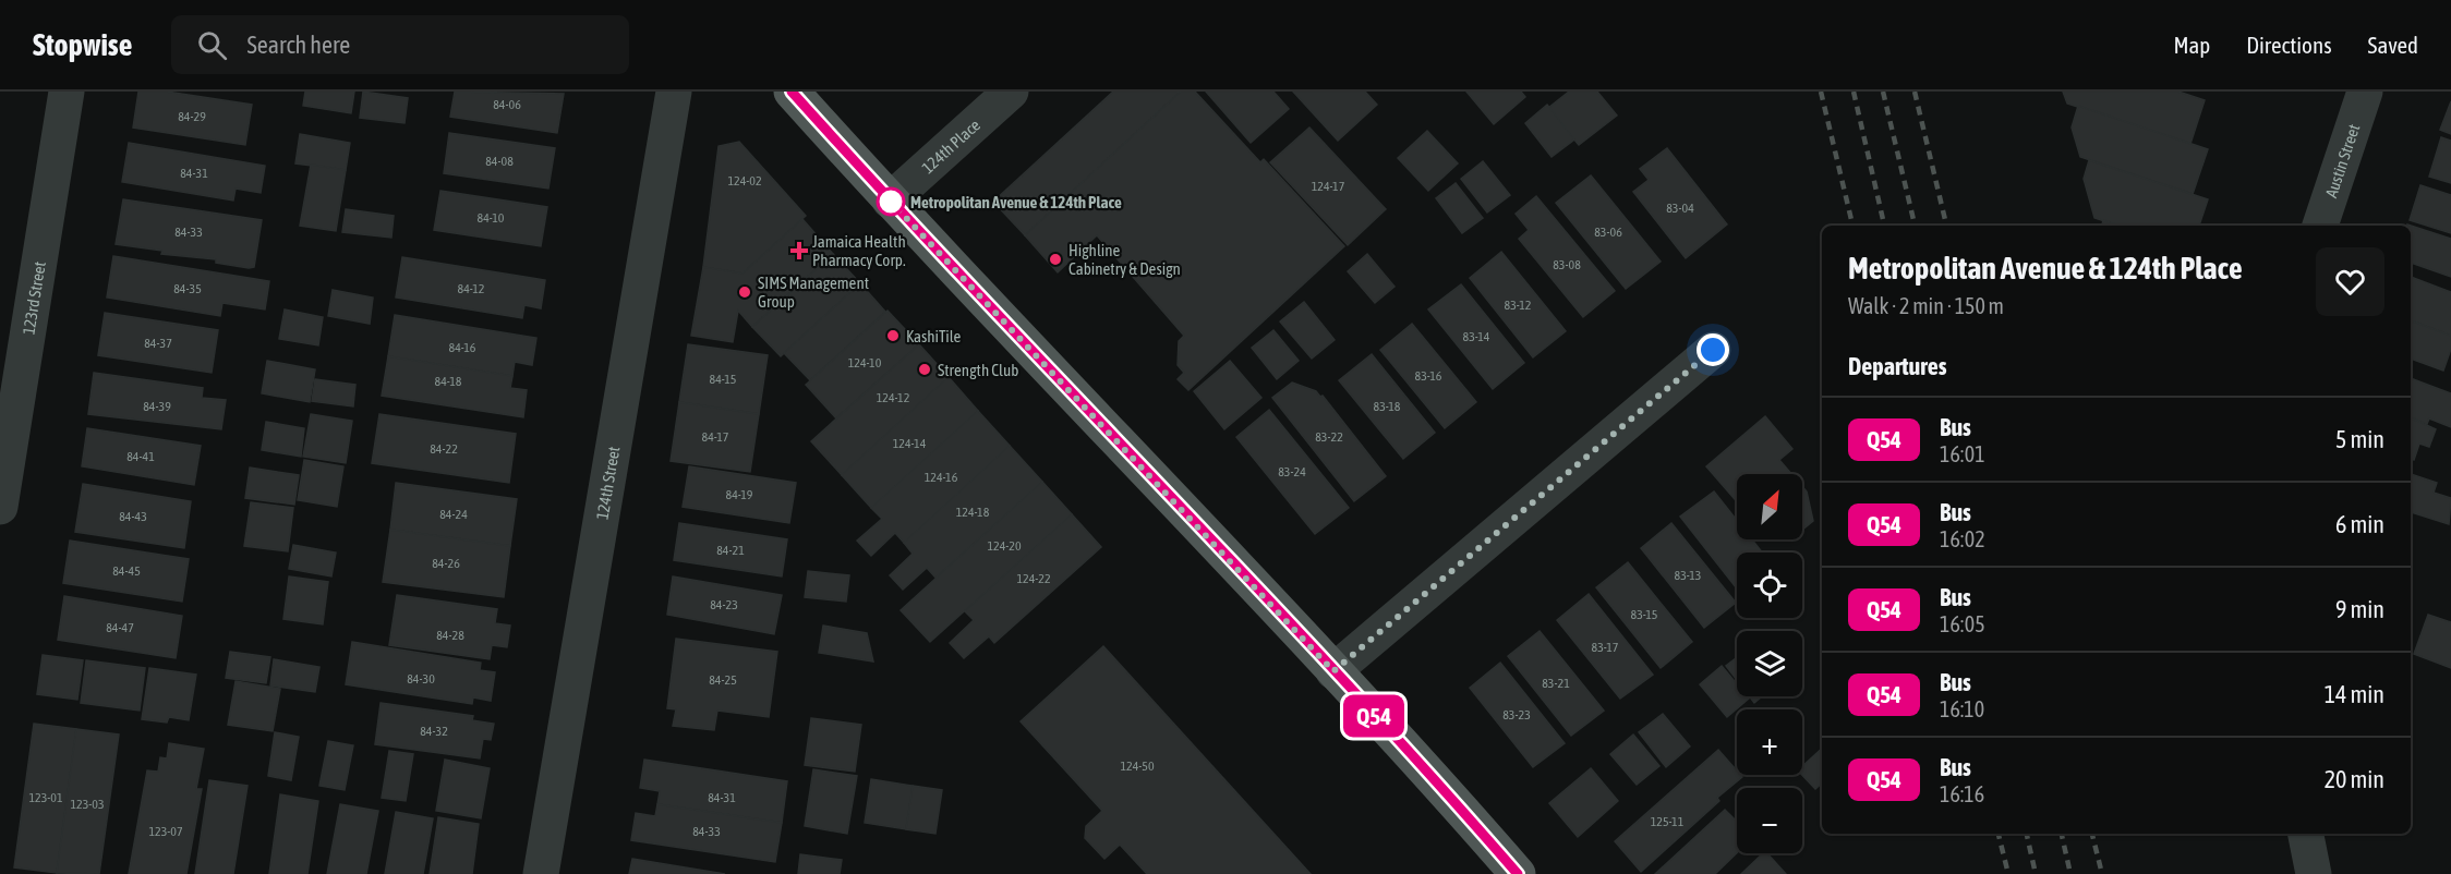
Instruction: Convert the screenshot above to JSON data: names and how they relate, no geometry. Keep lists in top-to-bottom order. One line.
{"streets":{"street":["124th Place","Austin Street","123rd Street","124th Street"]},"places":{"other":["Metropolitan Avenue & 124th Place","Highline Cabinetry & Design","SIMS Management Group","KashiTile","Strength Club"],"health":["Jamaica Health Pharmacy Corp."]},"lines":["bus line Q54"],"house_numbers":["84-06","84-29","84-08","84-31","124-02","124-17","83-04","84-10","84-33","83-06","83-08","84-35","84-12","83-12","83-14","84-37","84-16","124-10","83-16","84-15","84-18","124-12","84-39","83-18","84-17","83-22","124-14","84-22","84-41","83-24","124-16","84-19","124-18","84-24","84-43","124-20","84-21","84-26","84-45","83-13","124-22","84-23","83-15","84-47","84-28","83-17","84-30","84-25","83-21","83-23","84-32","124-50","123-01","84-31","123-03","125-11","123-07","84-33"],"north":"top right","page":{"header":"Stopwise","search":"Search here","nav":["Map","Directions","Saved"],"on_map":"Q54","heading":[["Metropolitan Avenue & 124th Place","Walk · 2 min · 150 m"],"Departures"],"list":[{"mark":"Q54","name":"Bus","note":"16:01","value":"5 min"},{"mark":"Q54","name":"Bus","note":"16:02","value":"6 min"},{"mark":"Q54","name":"Bus","note":"16:05","value":"9 min"},{"mark":"Q54","name":"Bus","note":"16:10","value":"14 min"},{"mark":"Q54","name":"Bus","note":"16:16","value":"20 min"}],"map_buttons":["+","−"]}}
